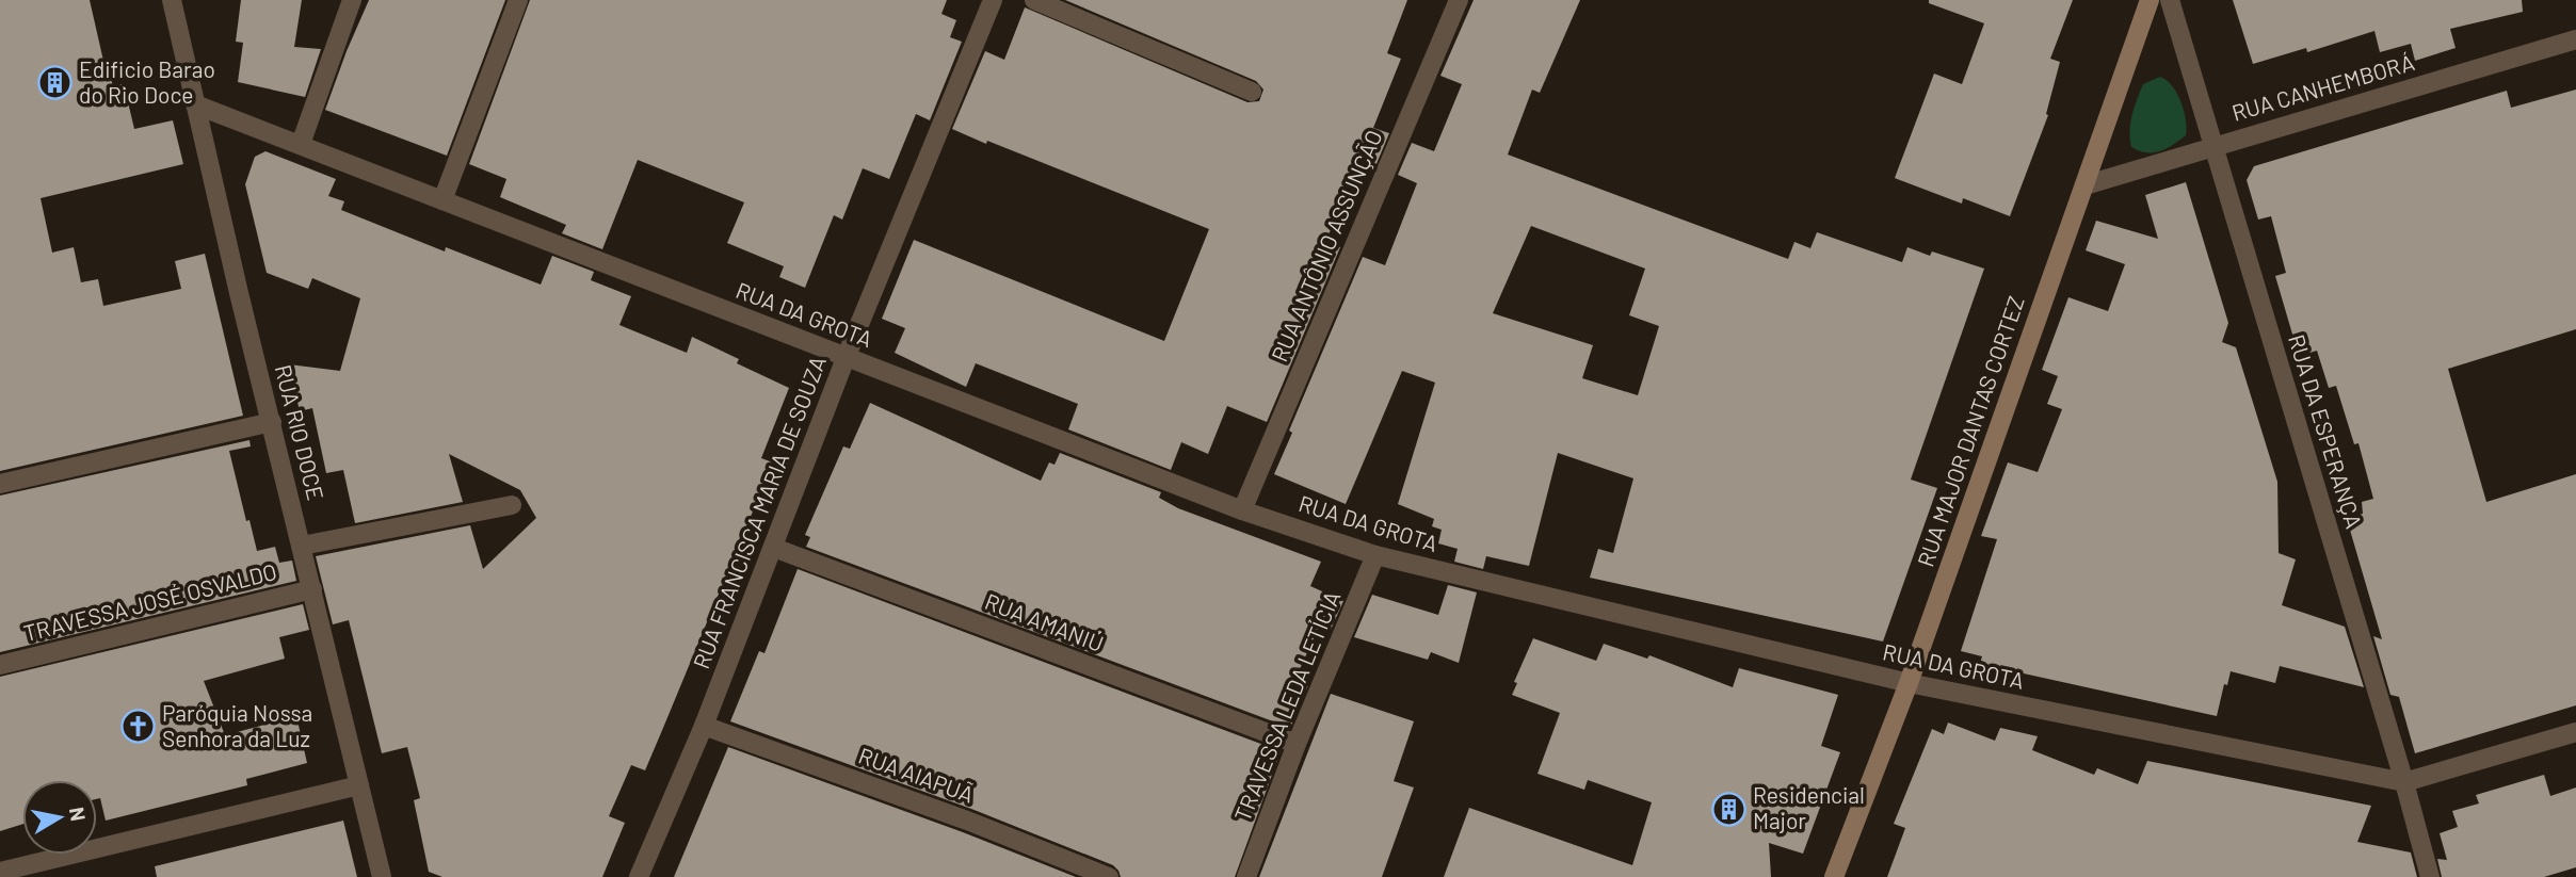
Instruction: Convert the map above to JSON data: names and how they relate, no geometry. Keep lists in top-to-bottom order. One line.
{"streets":{"street":["RUA CANHEMBORÁ","RUA ANTÔNIO ASSUNÇÃO","RUA DA GROTA","RUA MAJOR DANTAS CORTEZ","RUA DA ESPERANÇA","RUA RIO DOCE","RUA FRANCISCA MARIA DE SOUZA","TRAVESSA JOSÉ OSVALDO","RUA AMANIÚ","TRAVESSA LEDA LETÍCIA","RUA AIAPUÃ"]},"crossings":[["RUA CANHEMBORÁ","RUA MAJOR DANTAS CORTEZ"],["RUA CANHEMBORÁ","RUA DA ESPERANÇA"],["RUA ANTÔNIO ASSUNÇÃO","RUA DA GROTA"],["RUA DA GROTA","RUA MAJOR DANTAS CORTEZ"],["RUA DA GROTA","RUA DA ESPERANÇA"],["RUA DA GROTA","RUA RIO DOCE"],["RUA DA GROTA","RUA FRANCISCA MARIA DE SOUZA"],["RUA DA GROTA","TRAVESSA LEDA LETÍCIA"],["RUA RIO DOCE","TRAVESSA JOSÉ OSVALDO"],["RUA FRANCISCA MARIA DE SOUZA","RUA AMANIÚ"],["RUA FRANCISCA MARIA DE SOUZA","RUA AIAPUÃ"],["RUA AMANIÚ","TRAVESSA LEDA LETÍCIA"]],"places":{"building":["Edificio Barao do Rio Doce","Residencial Major"],"church":["Paróquia Nossa Senhora da Luz"]},"north":"right"}
